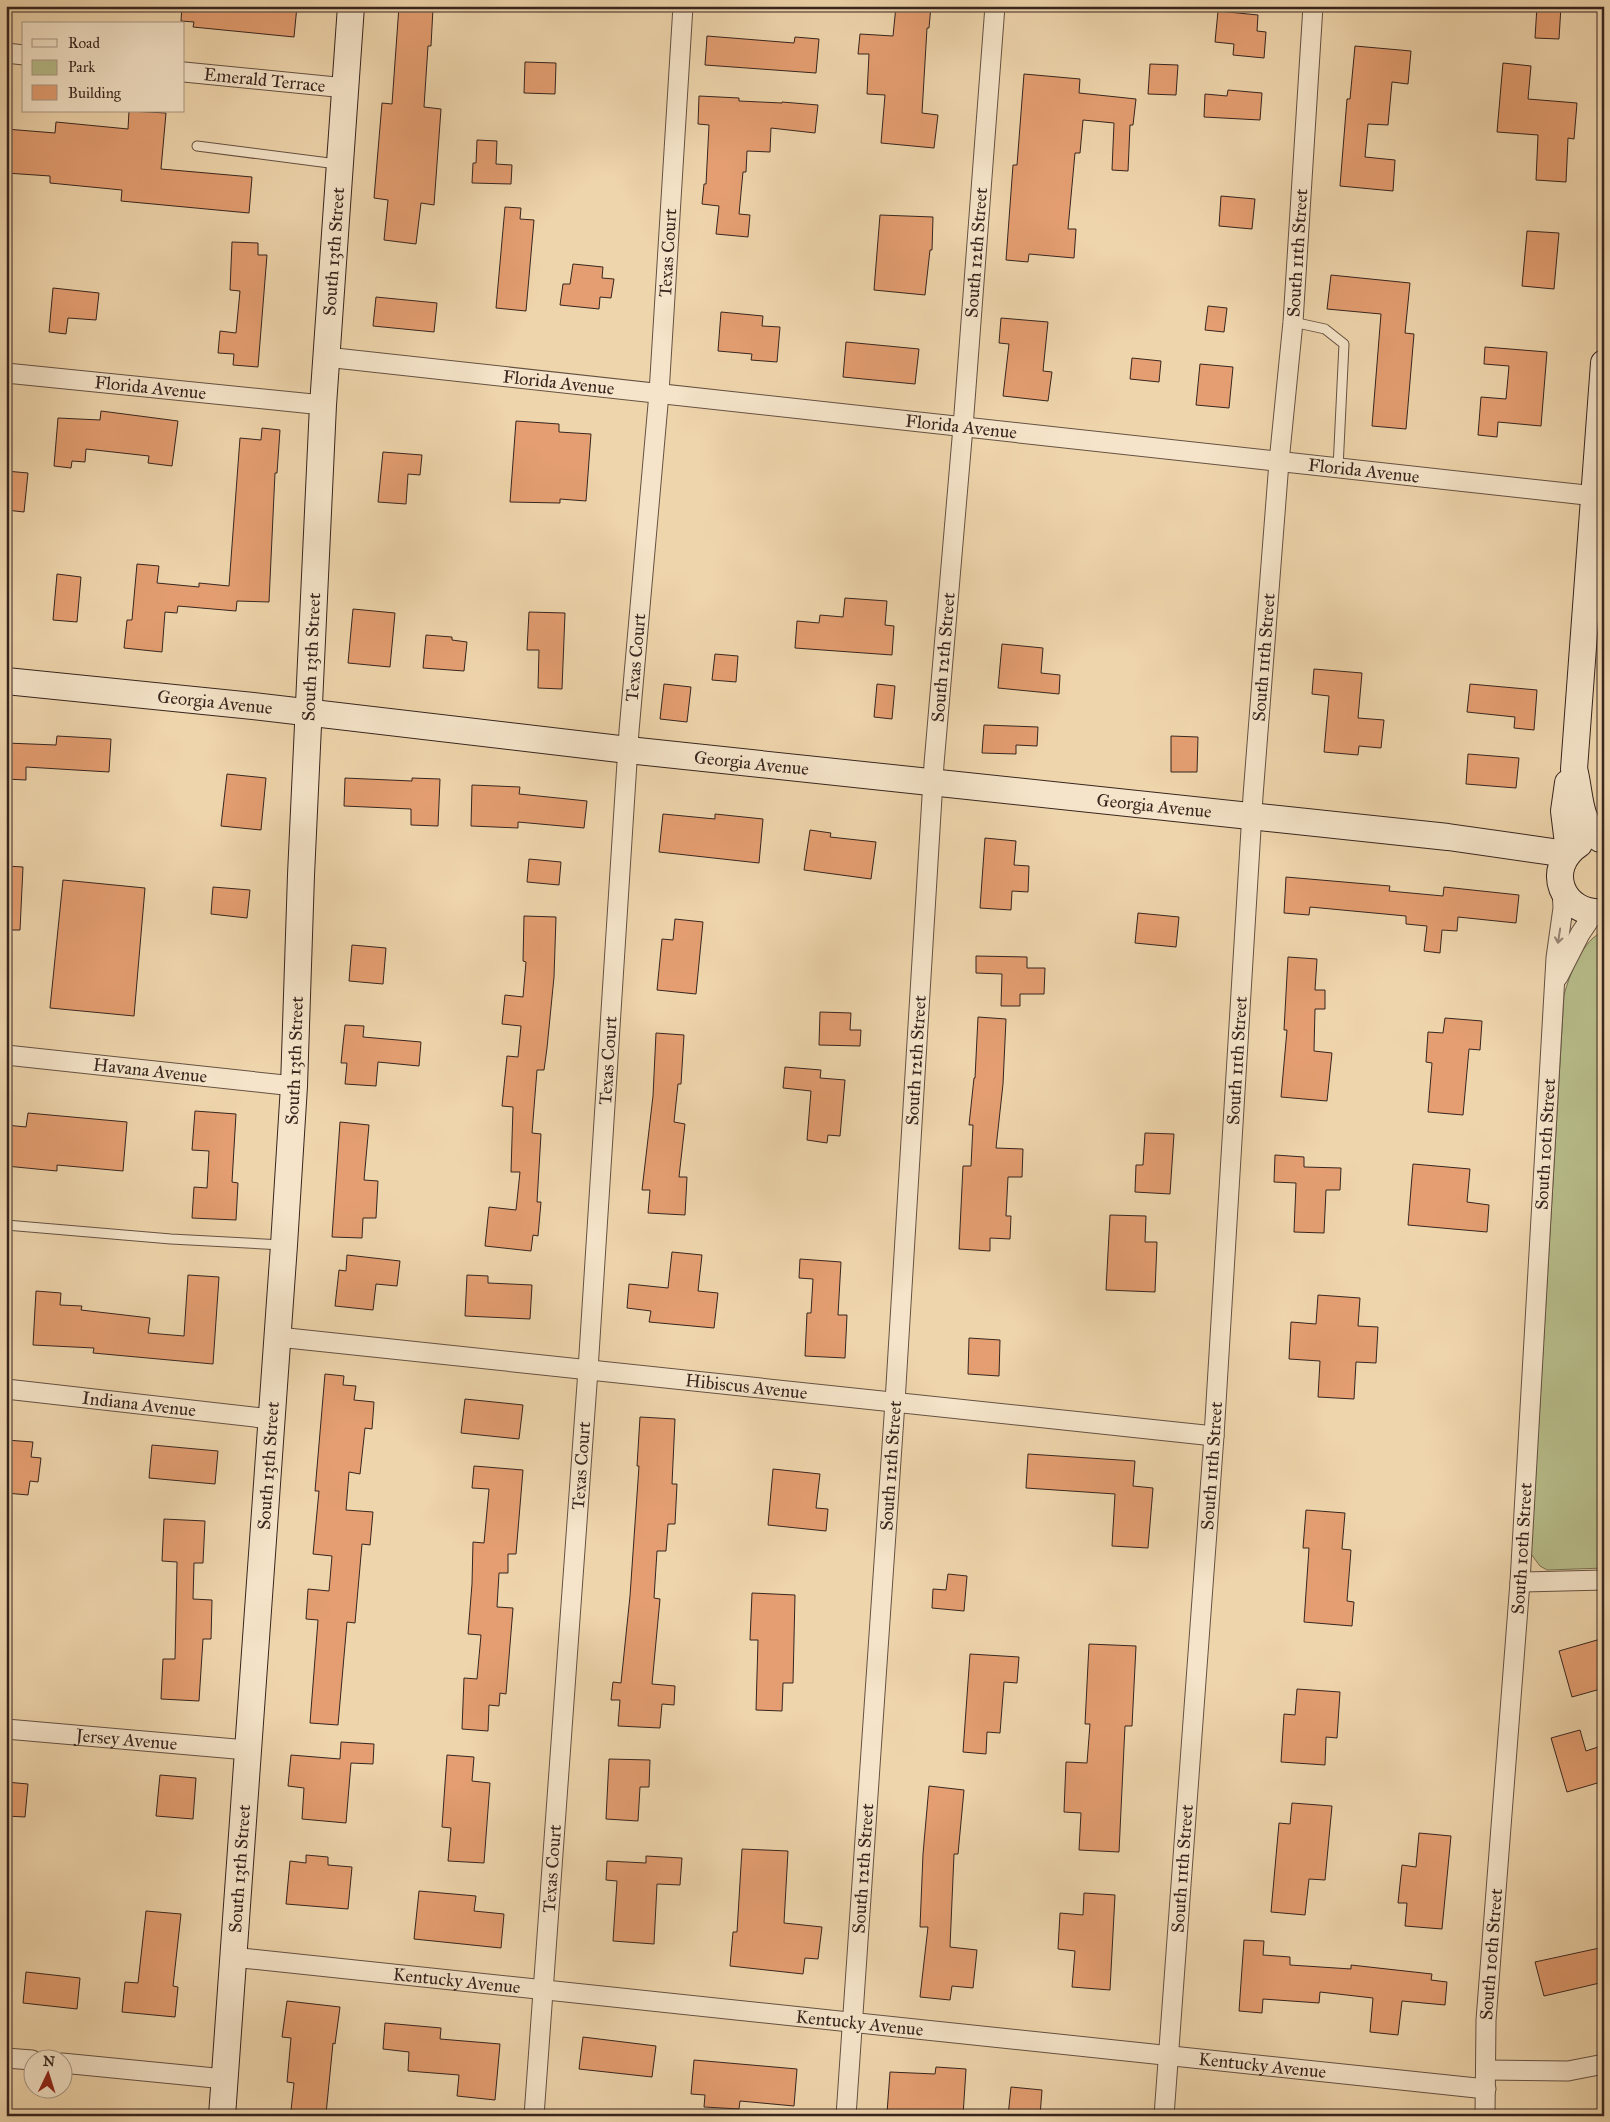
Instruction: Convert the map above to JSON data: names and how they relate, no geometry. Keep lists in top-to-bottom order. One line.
{"streets":{"street":["Emerald Terrace","South 13th Street","Texas Court","South 12th Street","South 11th Street","Florida Avenue","Georgia Avenue","Havana Avenue","South 10th Street","Hibiscus Avenue","Indiana Avenue","Jersey Avenue","Kentucky Avenue"]},"crossings":[["Emerald Terrace","South 13th Street"],["South 13th Street","Florida Avenue"],["South 13th Street","Georgia Avenue"],["South 13th Street","Havana Avenue"],["South 13th Street","Hibiscus Avenue"],["South 13th Street","Indiana Avenue"],["South 13th Street","Jersey Avenue"],["South 13th Street","Kentucky Avenue"],["Texas Court","Florida Avenue"],["Texas Court","Georgia Avenue"],["Texas Court","Hibiscus Avenue"],["Texas Court","Kentucky Avenue"],["South 12th Street","Florida Avenue"],["South 12th Street","Georgia Avenue"],["South 12th Street","Hibiscus Avenue"],["South 12th Street","Kentucky Avenue"],["South 11th Street","Florida Avenue"],["South 11th Street","Georgia Avenue"],["South 11th Street","Hibiscus Avenue"],["South 11th Street","Kentucky Avenue"],["Florida Avenue","South 10th Street"],["Georgia Avenue","South 10th Street"],["South 10th Street","Kentucky Avenue"]],"legend":["Road","Park","Building"],"north":"top"}
